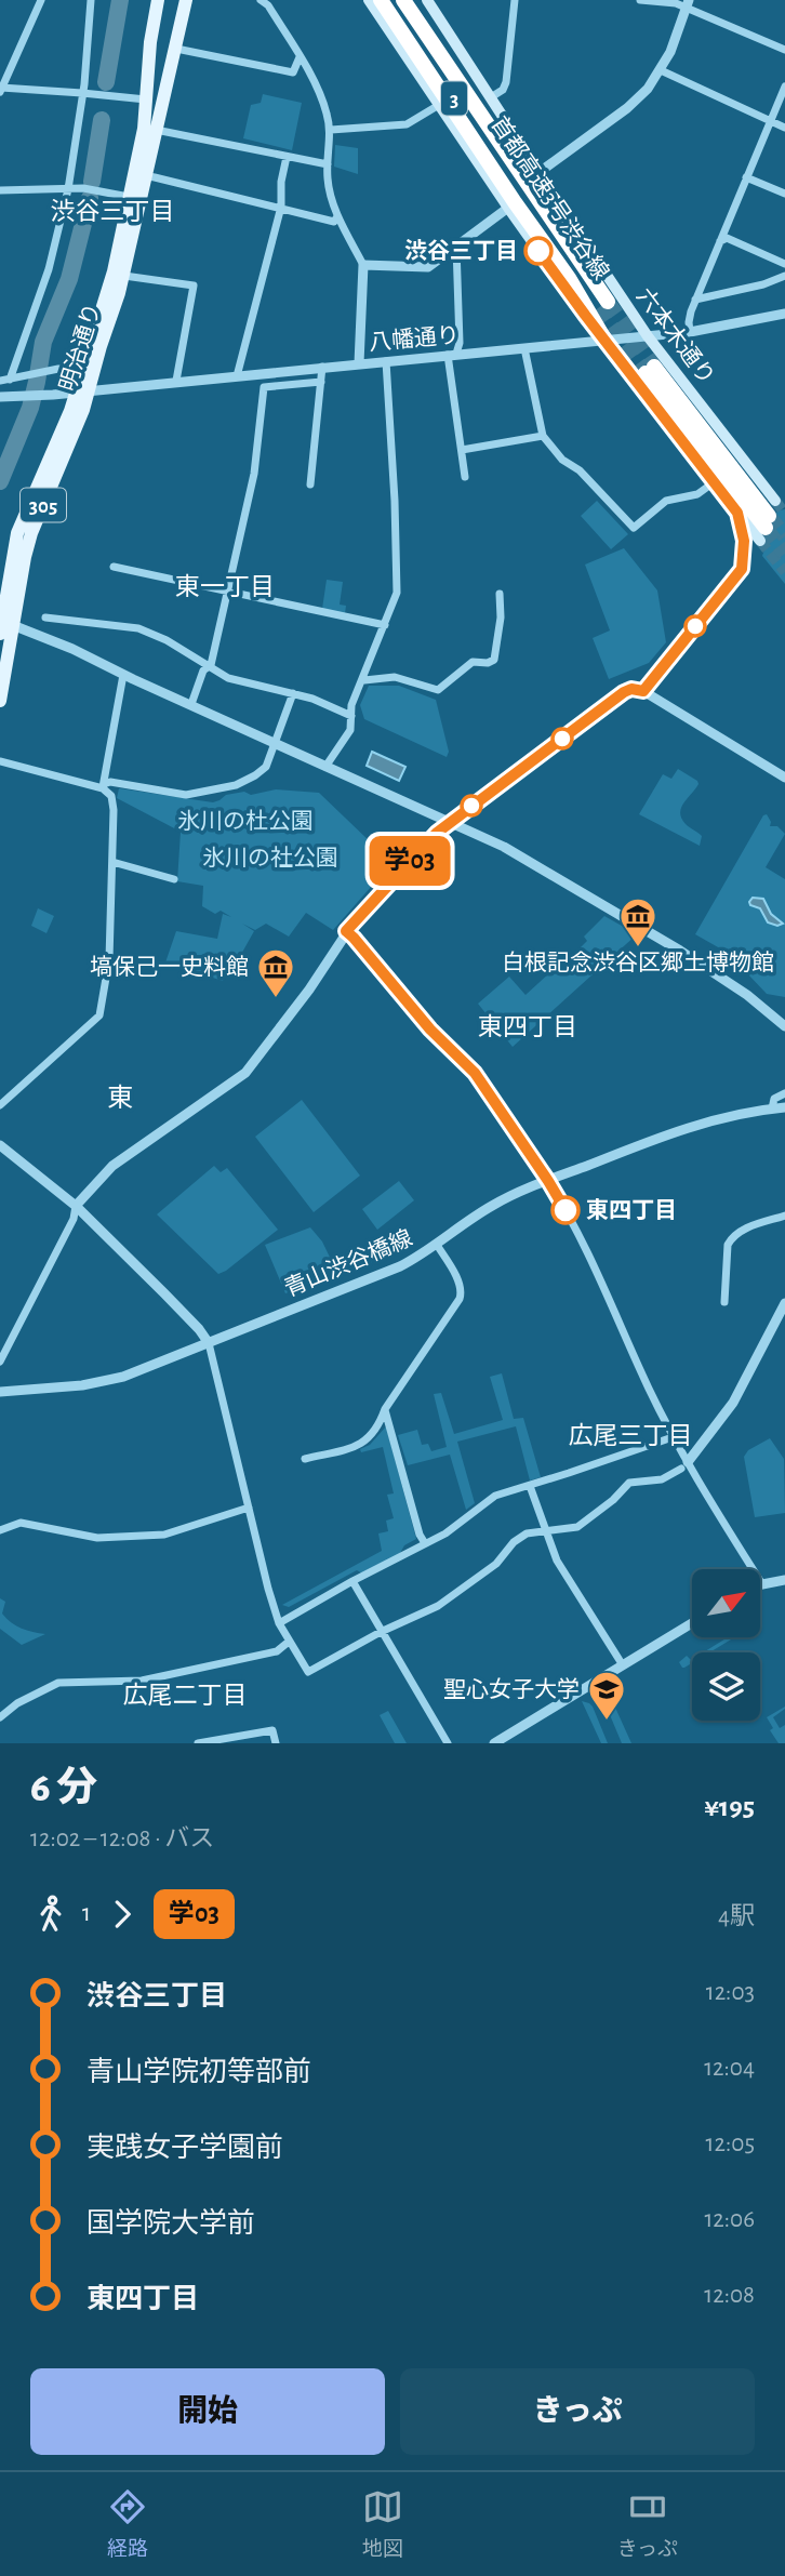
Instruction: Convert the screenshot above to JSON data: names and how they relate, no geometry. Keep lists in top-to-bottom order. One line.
{"streets":{"highway":["3","首都高速3号渋谷線"],"main road":["六本木通り","明治通り","305"],"street":["八幡通り","青山渋谷橋線"]},"crossings":[["六本木通り","八幡通り"],["八幡通り","明治通り"]],"districts":["渋谷三丁目","東一丁目","東四丁目","東","広尾三丁目","広尾二丁目"],"parks":["氷川の杜公園","氷川の社公園"],"places":{"other":["渋谷三丁目","東四丁目"],"museum":["白根記念渋谷区郷土博物館","塙保己一史料館"],"school or university":["聖心女子大学"]},"lines":["bus line 学03"],"north":"top right","page":{"on_map":"学03","heading":["6 分","12:02 – 12:08 · バス","¥195"],"legs":["1","学03","4駅"],"list":[{"name":"渋谷三丁目","value":"12:03"},{"name":"青山学院初等部前","value":"12:04"},{"name":"実践女子学園前","value":"12:05"},{"name":"国学院大学前","value":"12:06"},{"name":"東四丁目","value":"12:08"}],"buttons":["開始","きっぷ"],"tabs":["経路","地図","きっぷ"]}}
